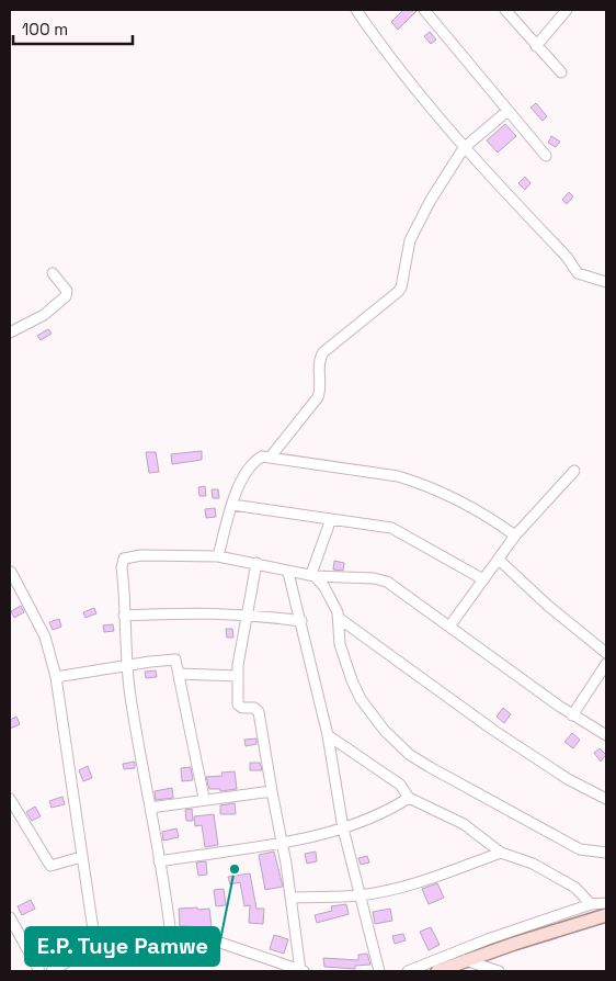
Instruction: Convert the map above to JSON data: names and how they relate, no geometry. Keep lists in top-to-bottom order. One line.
{"places":["E.P. Tuye Pamwe"],"scale_bar":"100 m"}
